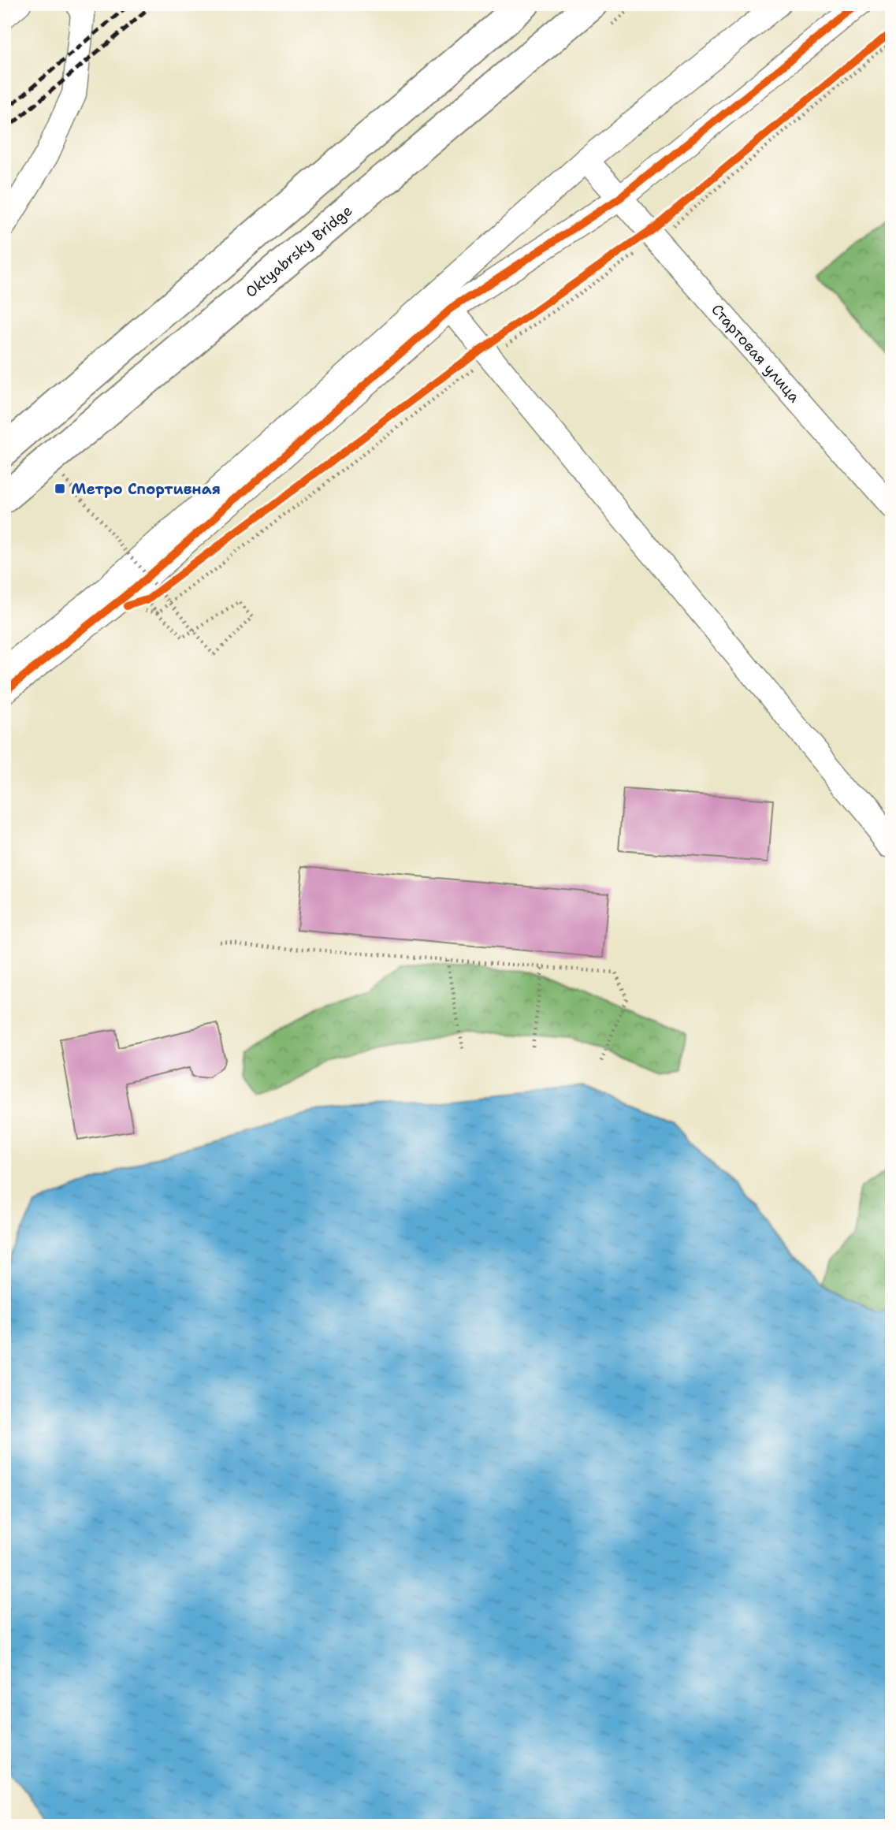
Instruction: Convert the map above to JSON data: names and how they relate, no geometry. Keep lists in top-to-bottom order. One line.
{"streets":{"main road":["Oktyabrsky Bridge"],"street":["Стартовая улица"]},"places":{"transit":["Метро Спортивная"]}}
